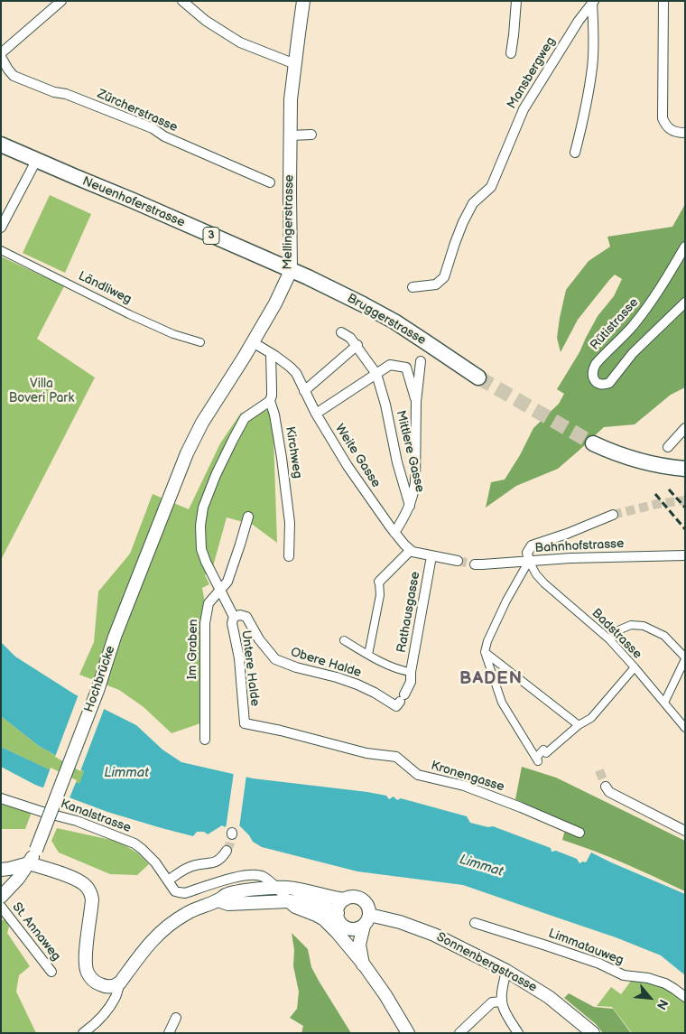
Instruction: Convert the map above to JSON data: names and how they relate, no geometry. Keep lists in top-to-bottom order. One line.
{"streets":{"main road":["Neuenhoferstrasse","Mellingerstrasse","3","Bruggerstrasse","Hochbrücke","Sonnenbergstrasse"],"street":["Mansbergweg","Zürcherstrasse","Ländliweg","Rütistrasse","Mittlere Gasse","Kirchweg","Weite Gasse","Bahnhofstrasse","Rathausgasse","Badstrasse","Im Graben","Obere Halde","Untere Halde","Kronengasse","Kanalstrasse","St. Annaweg","Limmatauweg"]},"crossings":[["Neuenhoferstrasse","Mellingerstrasse"],["Neuenhoferstrasse","Bruggerstrasse"],["Mellingerstrasse","Bruggerstrasse"],["Mellingerstrasse","Weite Gasse"],["Mellingerstrasse","Hochbrücke"],["Mittlere Gasse","Weite Gasse"],["Kirchweg","Weite Gasse"],["Bahnhofstrasse","Badstrasse"],["Rathausgasse","Obere Halde"],["Obere Halde","Untere Halde"],["Untere Halde","Kronengasse"]],"districts":["BADEN"],"water":["Limmat"],"parks":["Villa Boveri Park"],"north":"bottom right"}
